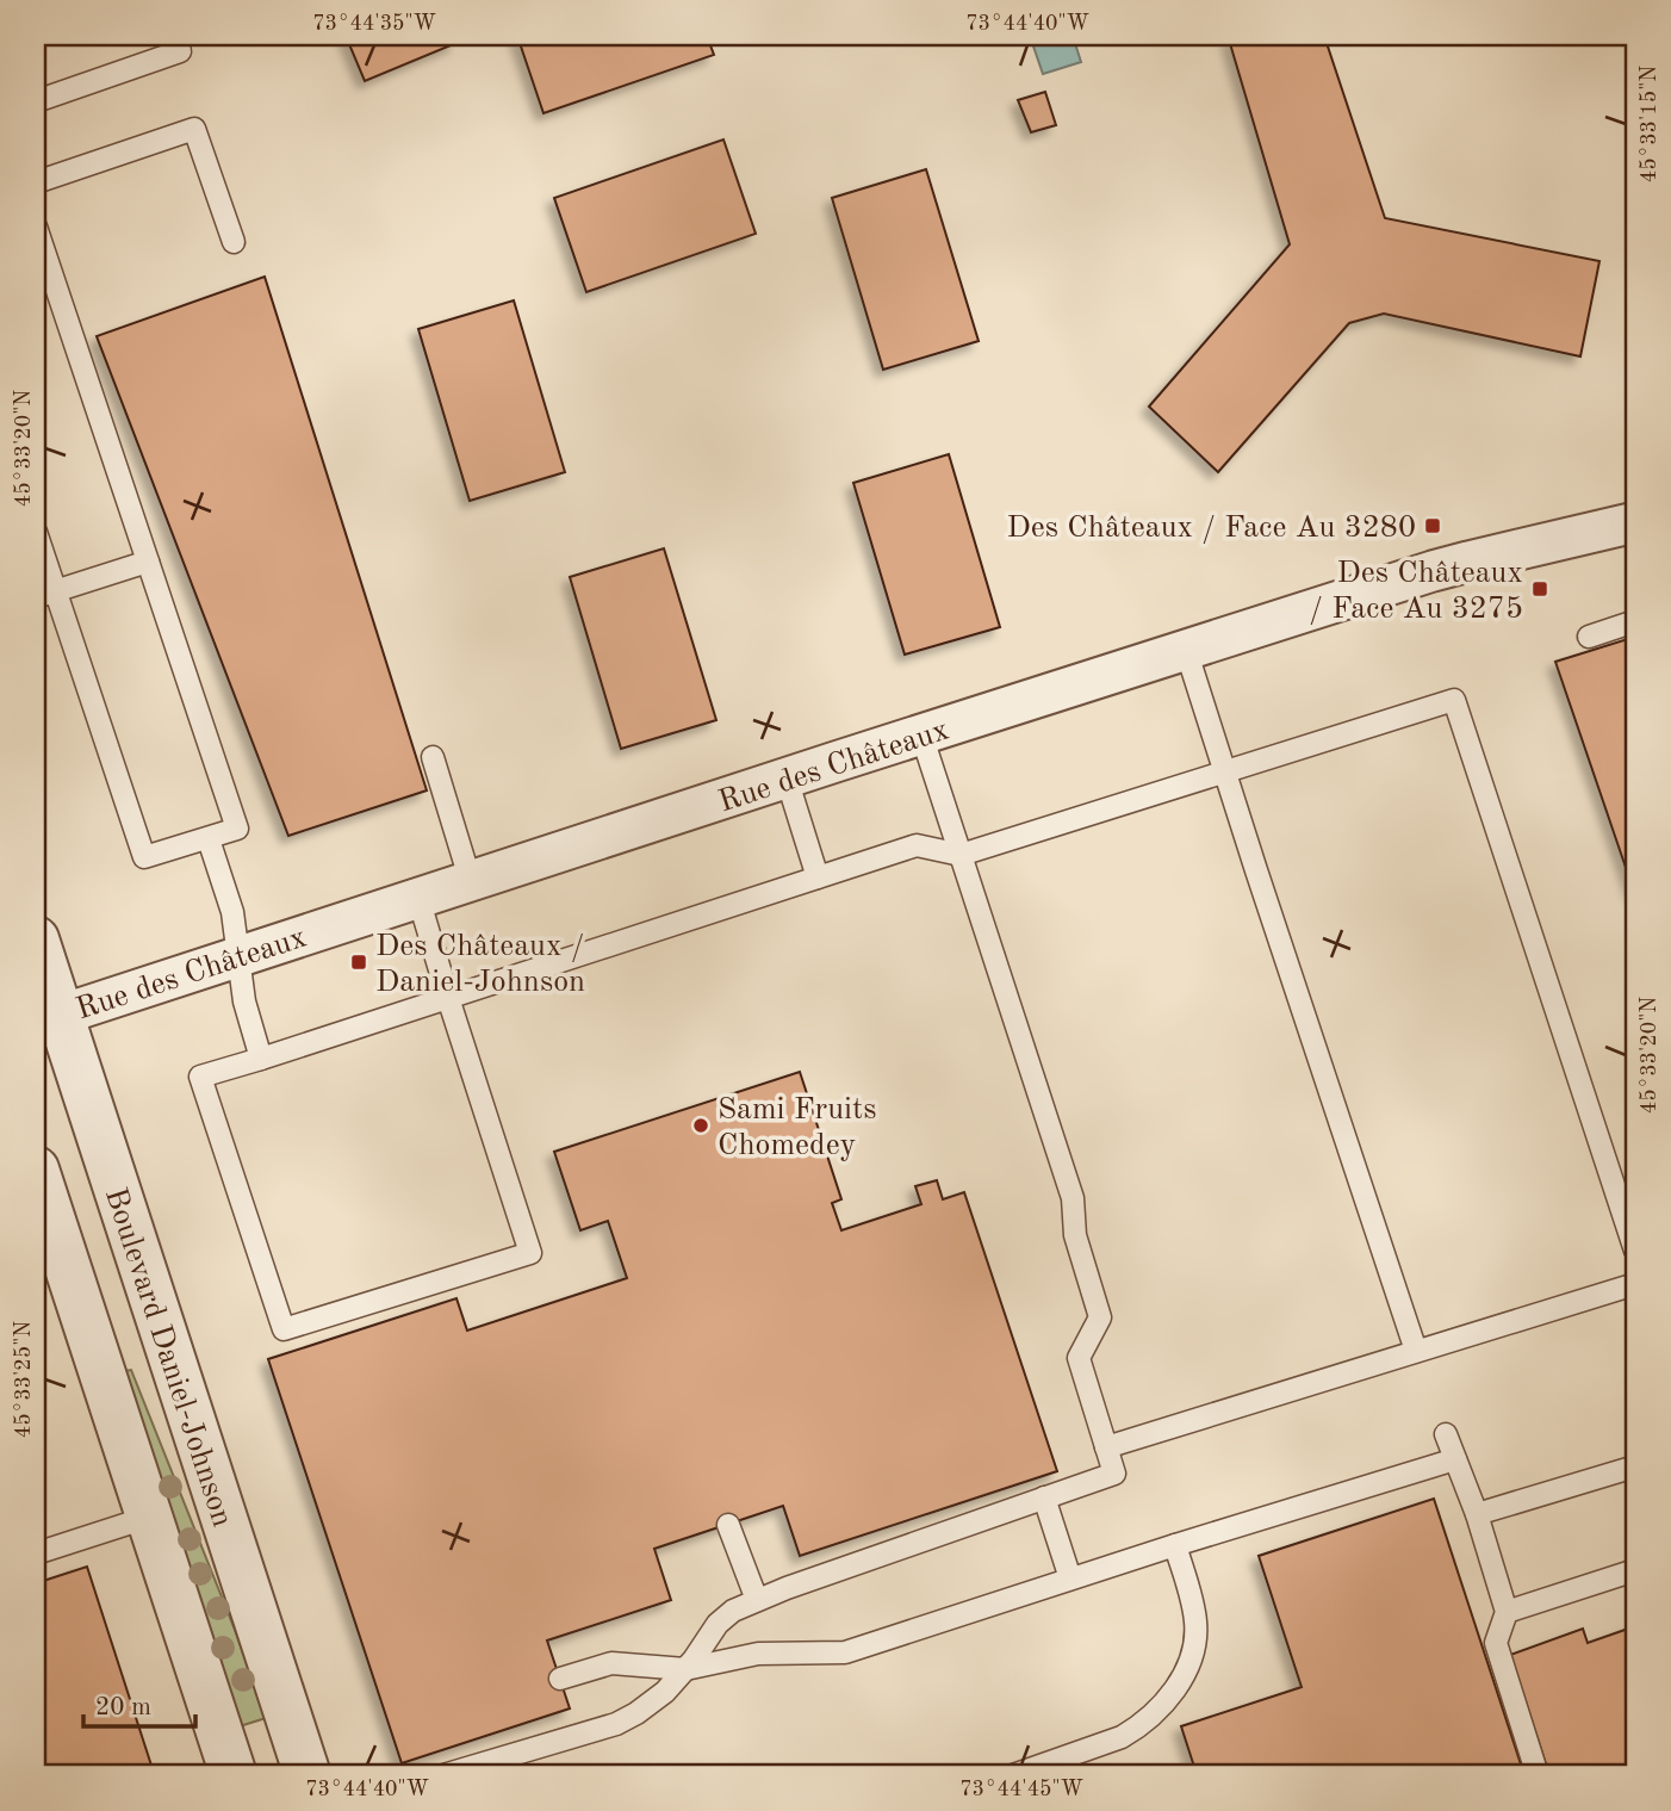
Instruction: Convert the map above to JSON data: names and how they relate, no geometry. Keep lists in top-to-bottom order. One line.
{"streets":{"street":["Rue des Châteaux","Boulevard Daniel-Johnson"]},"crossings":[["Rue des Châteaux","Boulevard Daniel-Johnson"]],"places":{"transit":["Des Châteaux / Face Au 3280","Des Châteaux / Face Au 3275","Des Châteaux / Daniel-Johnson"],"other":["Sami Fruits Chomedey"]},"scale_bar":"20 m","coordinates":["73°44'35\"W","73°44'40\"W","45°33'15\"N","45°33'20\"N","45°33'25\"N","73°44'45\"W"]}
